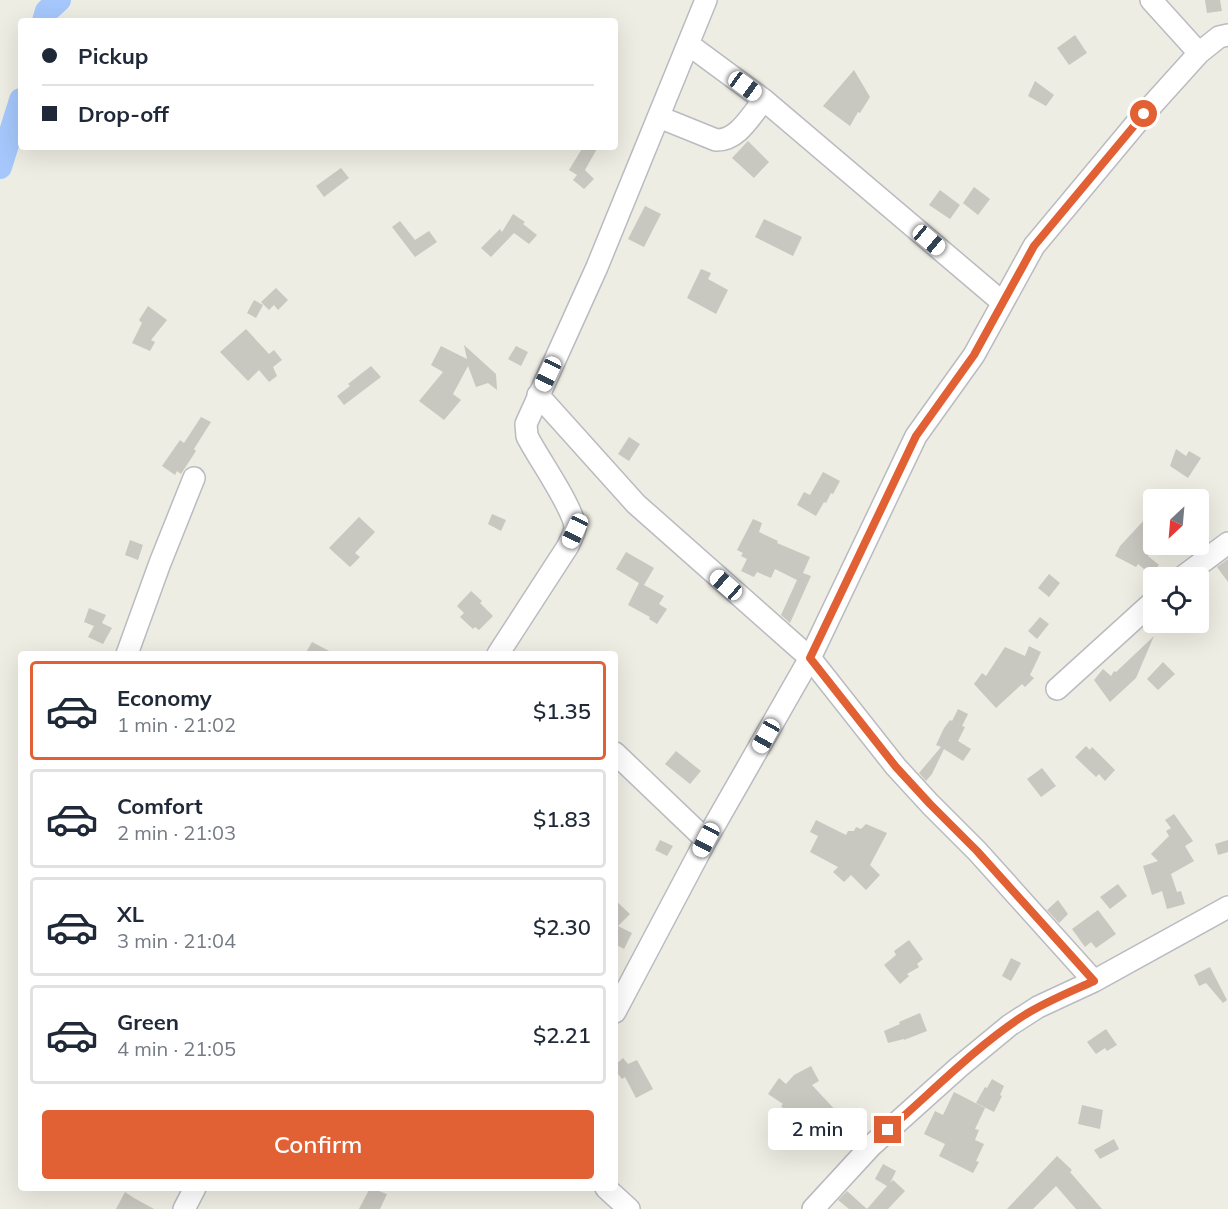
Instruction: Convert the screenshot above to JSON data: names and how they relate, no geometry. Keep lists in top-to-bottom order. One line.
{"north":"bottom left","page":{"banner":["Pickup","Drop-off"],"list":[{"name":"Economy","note":"1 min · 21:02","value":"$1.35"},{"name":"Comfort","note":"2 min · 21:03","value":"$1.83"},{"name":"XL","note":"3 min · 21:04","value":"$2.30"},{"name":"Green","note":"4 min · 21:05","value":"$2.21"}],"buttons":"Confirm","bubble":"2 min"}}
